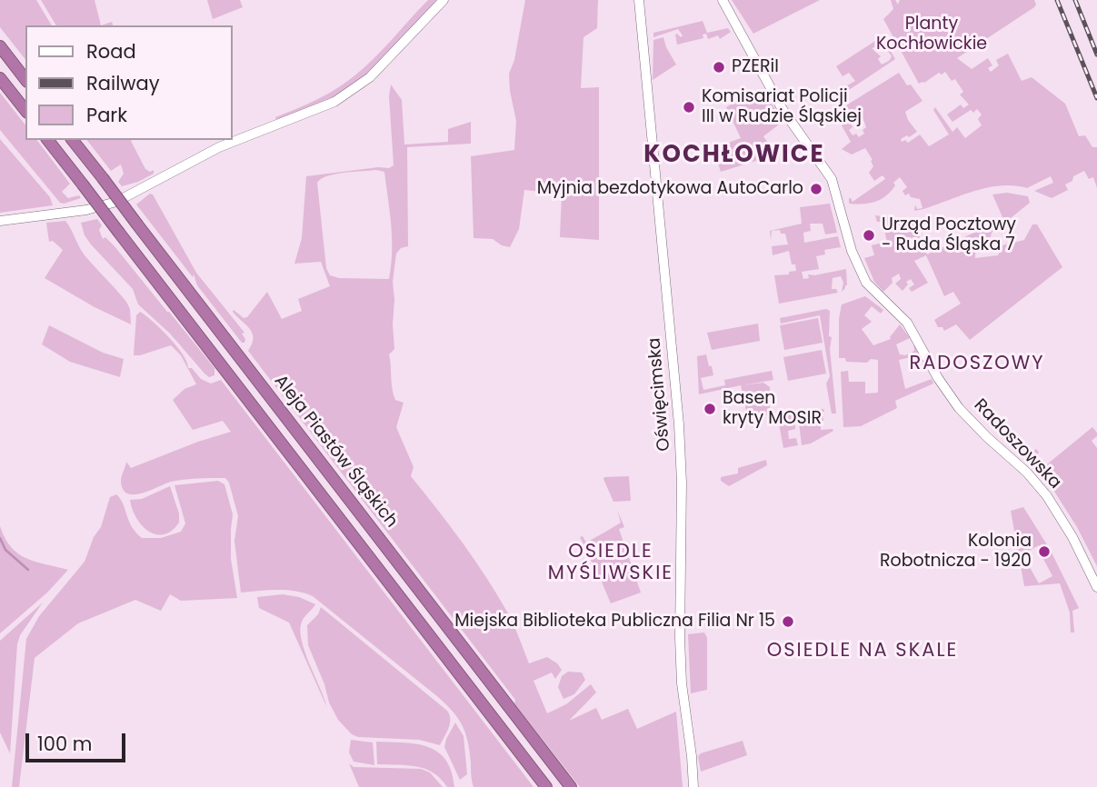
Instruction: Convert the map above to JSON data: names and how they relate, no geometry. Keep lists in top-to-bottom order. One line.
{"streets":{"highway":["Aleja Piastów Śląskich"],"street":["Oświęcimska","Radoszowska"]},"districts":["KOCHŁOWICE","RADOSZOWY","OSIEDLE MYŚLIWSKIE","OSIEDLE NA SKALE"],"parks":["Planty Kochłowickie"],"places":["PZERiI","Komisariat Policji III w Rudzie Śląskiej","Myjnia bezdotykowa AutoCarlo","Urząd Pocztowy - Ruda Śląska 7","Basen kryty MOSIR","Kolonia Robotnicza - 1920","Miejska Biblioteka Publiczna Filia Nr 15"],"legend":["Road","Railway","Park"],"scale_bar":"100 m"}
